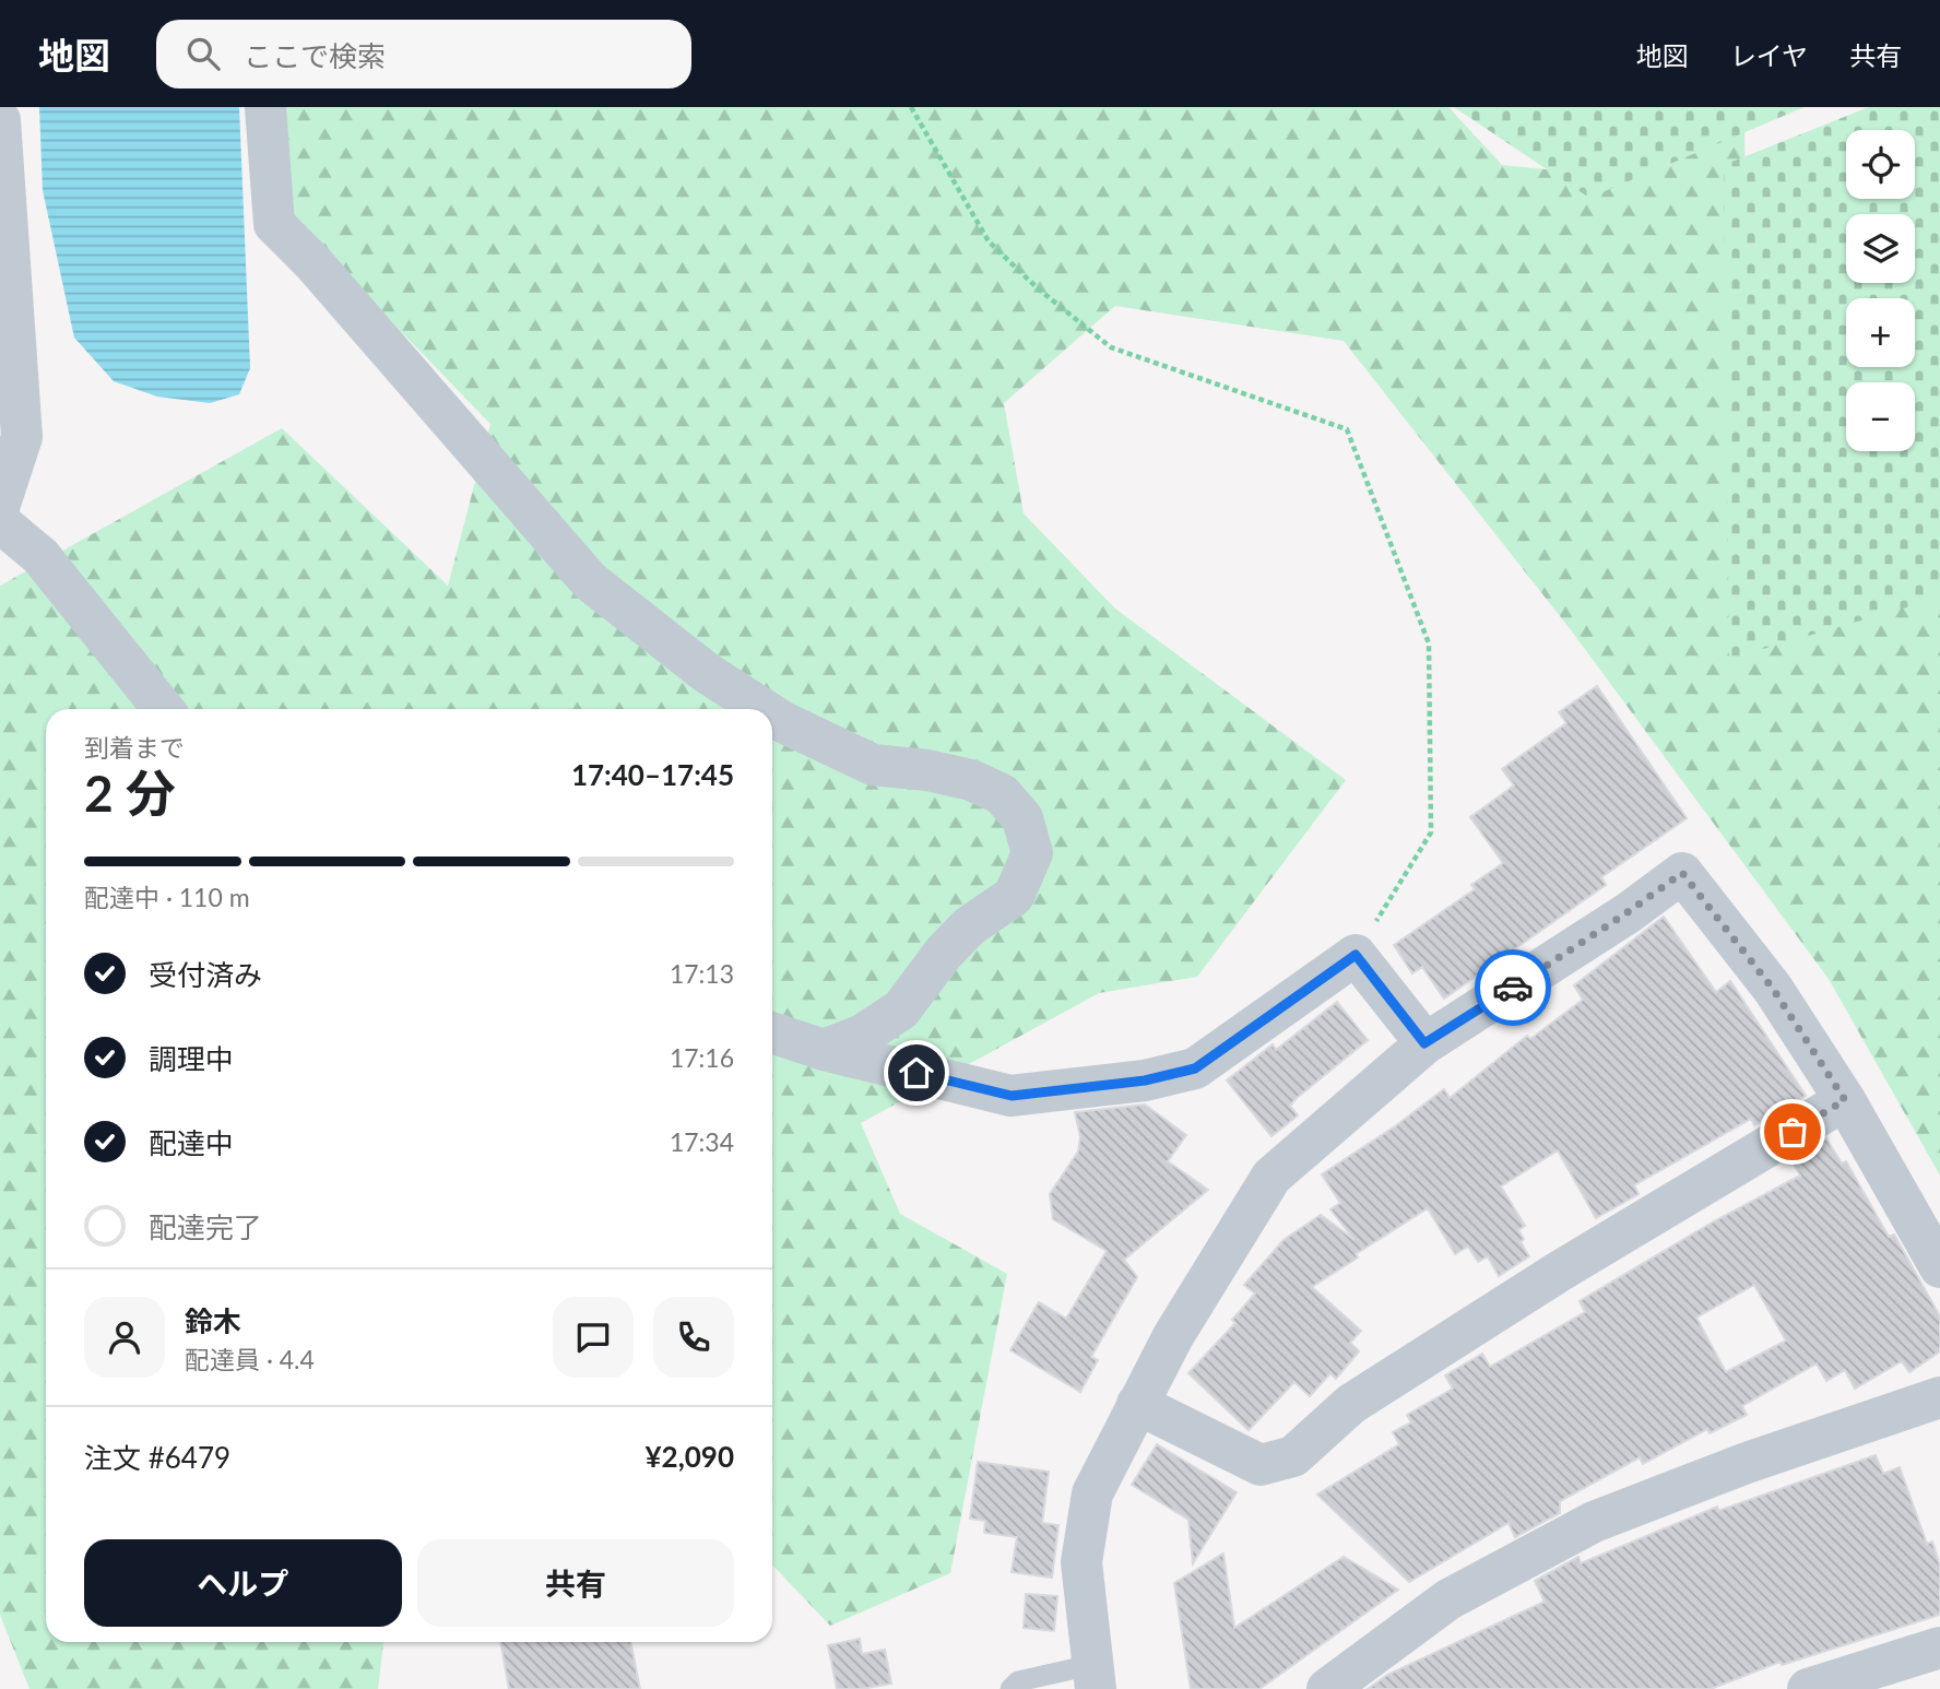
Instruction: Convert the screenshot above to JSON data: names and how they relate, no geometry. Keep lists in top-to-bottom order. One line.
{"page":{"header":"地図","search":"ここで検索","nav":["地図","レイヤ","共有"],"map_buttons":["+","−"],"heading":["2 分","到着まで","17:40–17:45"],"panel":["鈴木","配達員 · 4.4","注文 #6479","¥2,090"],"bar":"配達中 · 110 m","list":[["受付済み","17:13"],["調理中","17:16"],["配達中","17:34"],"配達完了"],"buttons":["ヘルプ","共有"]}}
